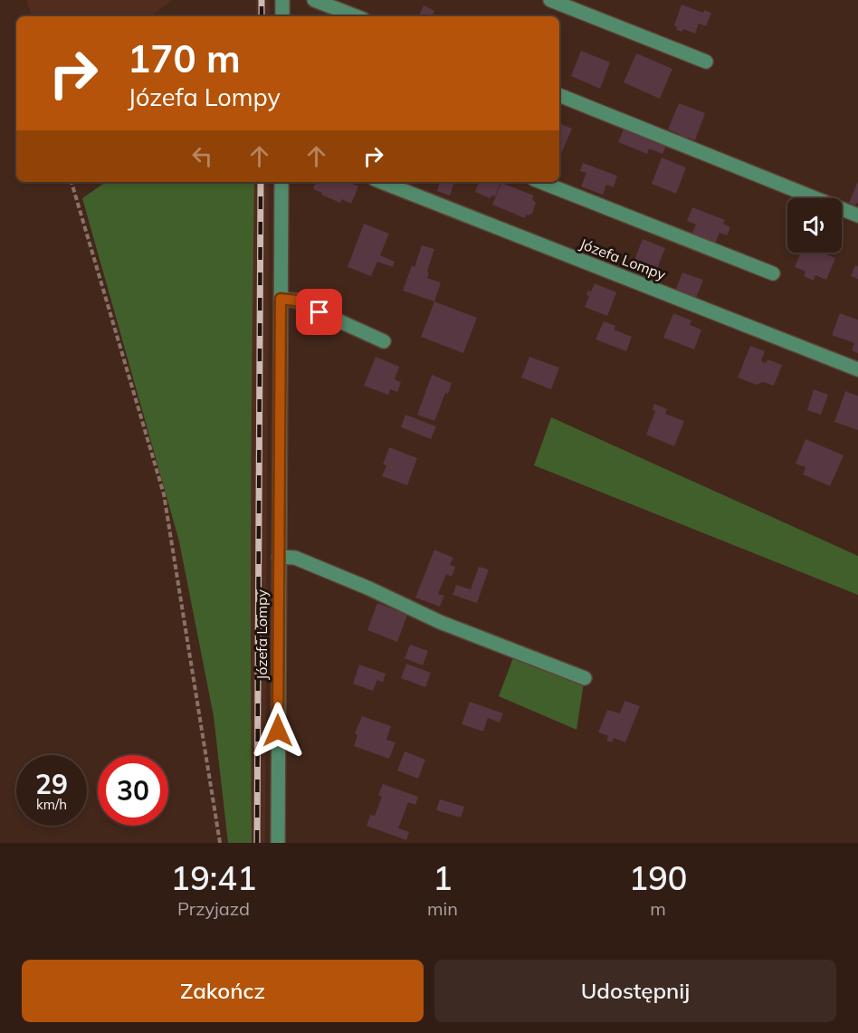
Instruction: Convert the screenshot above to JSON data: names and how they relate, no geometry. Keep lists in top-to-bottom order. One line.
{"streets":{"street":["Józefa Lompy"]},"page":{"turn":["170 m","Józefa Lompy"],"speed":"29 km/h","limit":"30","eta":["19:41","Przyjazd","1","min","190","m"],"buttons":["Zakończ","Udostępnij"]}}
